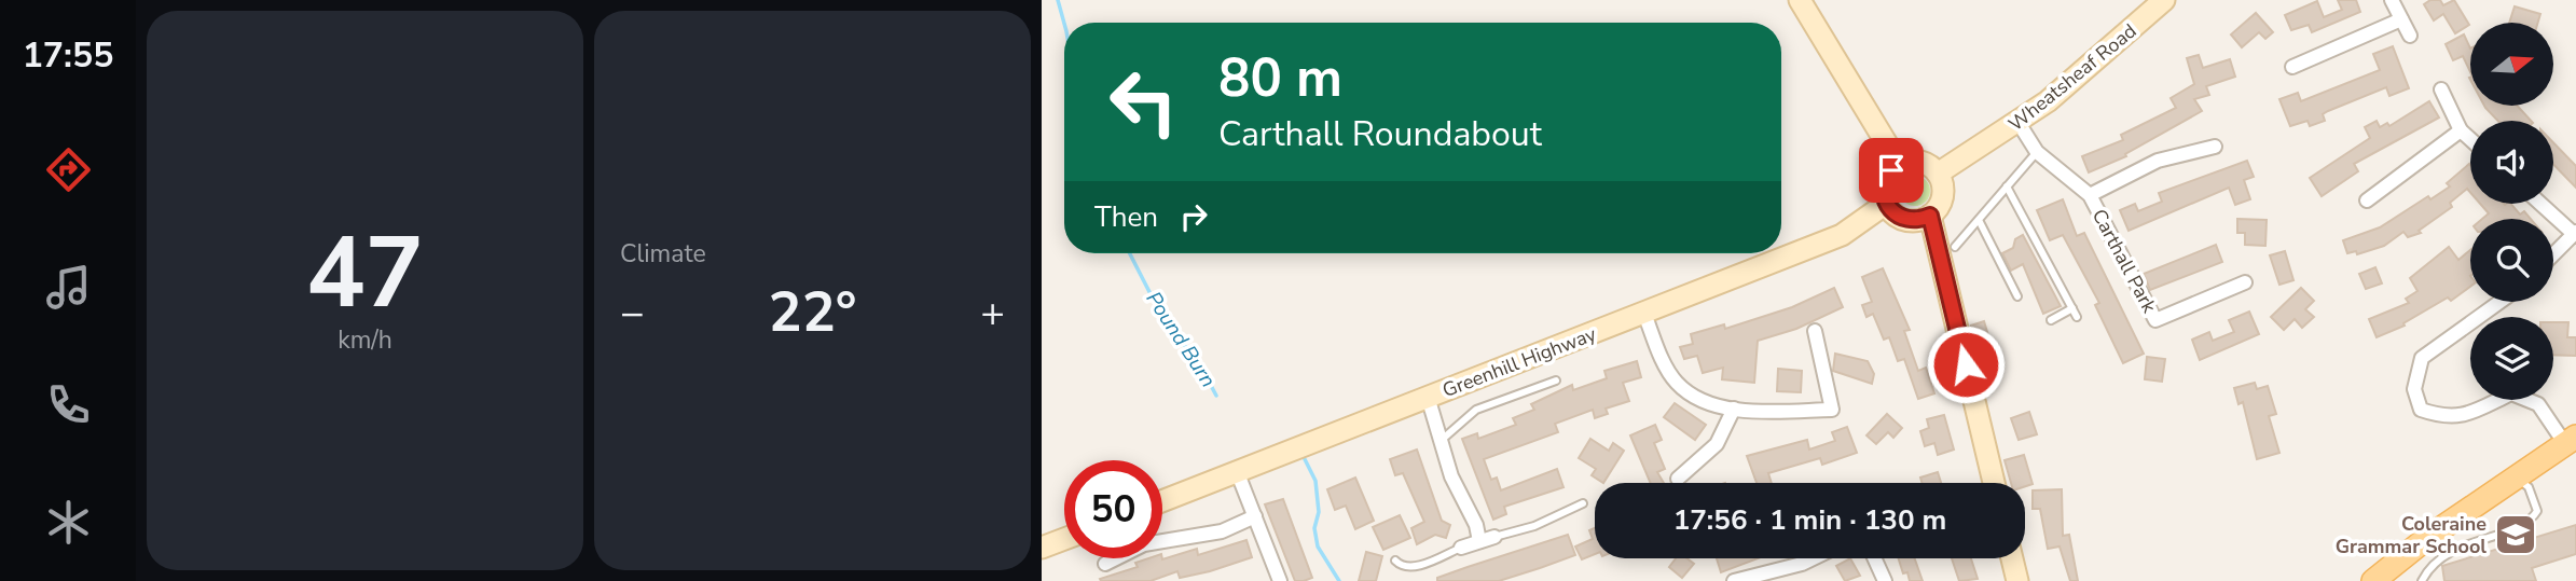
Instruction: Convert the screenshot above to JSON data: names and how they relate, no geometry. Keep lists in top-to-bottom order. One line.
{"streets":{"main road":["Wheatsheaf Road","Greenhill Highway"],"street":["Carthall Park"]},"crossings":[["Wheatsheaf Road","Carthall Park"],["Wheatsheaf Road","Greenhill Highway"]],"water":["Pound Burn"],"places":{"school or university":["Coleraine Grammar School"]},"north":"right","page":{"tabs":"17:55","tile":[["47","km/h"],"Climate"],"turn":["80 m","Carthall Roundabout"],"then":"Then","heat":["−","22°","+"],"limit":"50","trip":"17:56 · 1 min · 130 m"}}
